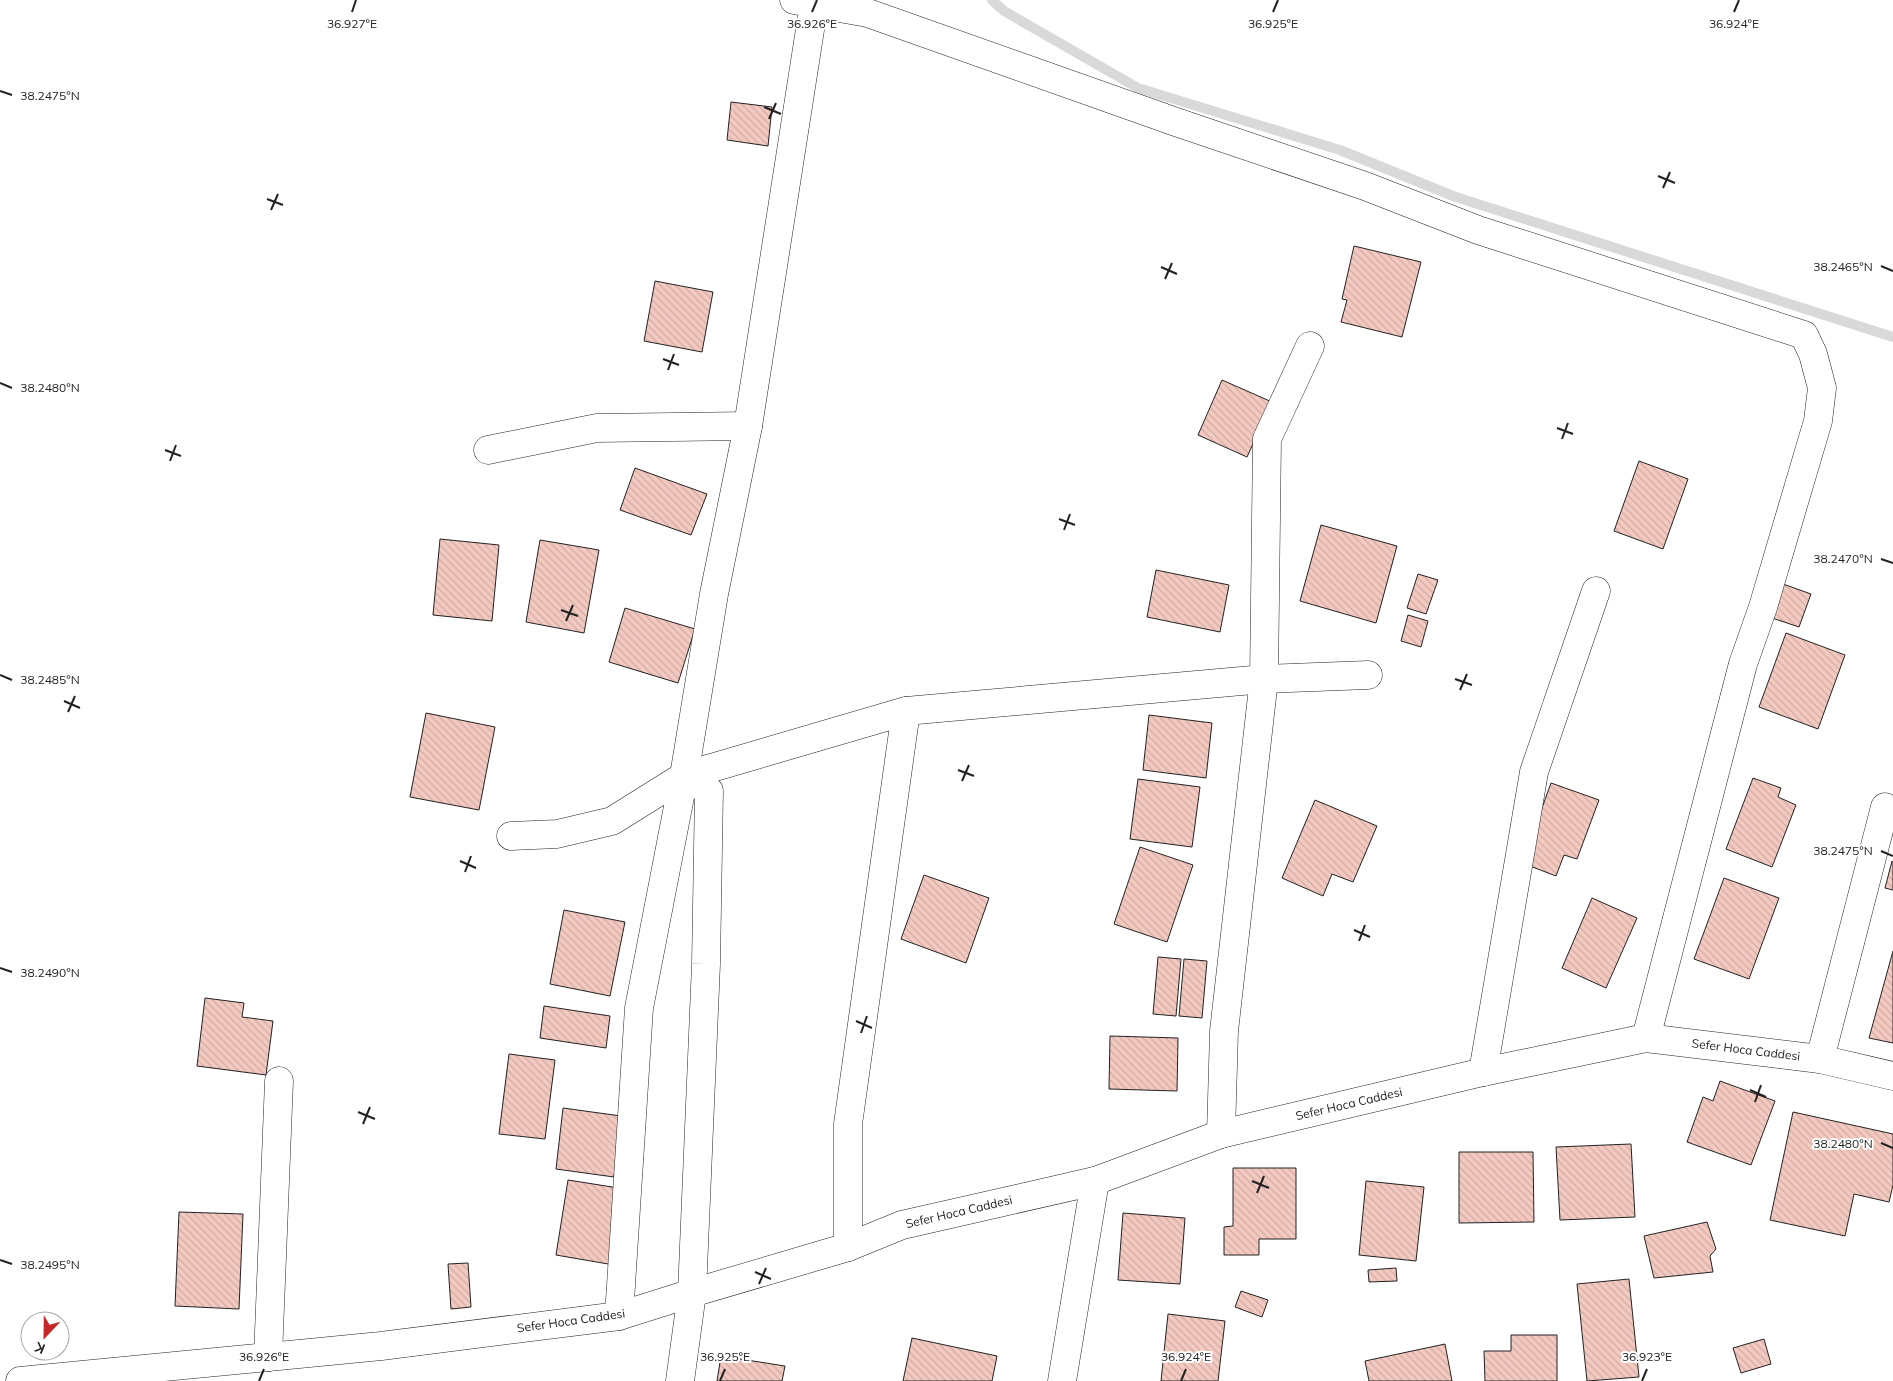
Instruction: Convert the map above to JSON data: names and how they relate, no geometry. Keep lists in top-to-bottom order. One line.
{"streets":{"street":["Sefer Hoca Caddesi"]},"north":"bottom","coordinates":["36.927°E","36.926°E","36.925°E","36.924°E","38.2475°N","38.2465°N","38.2480°N","38.2470°N","38.2485°N","38.2490°N","38.2495°N","36.923°E"]}
